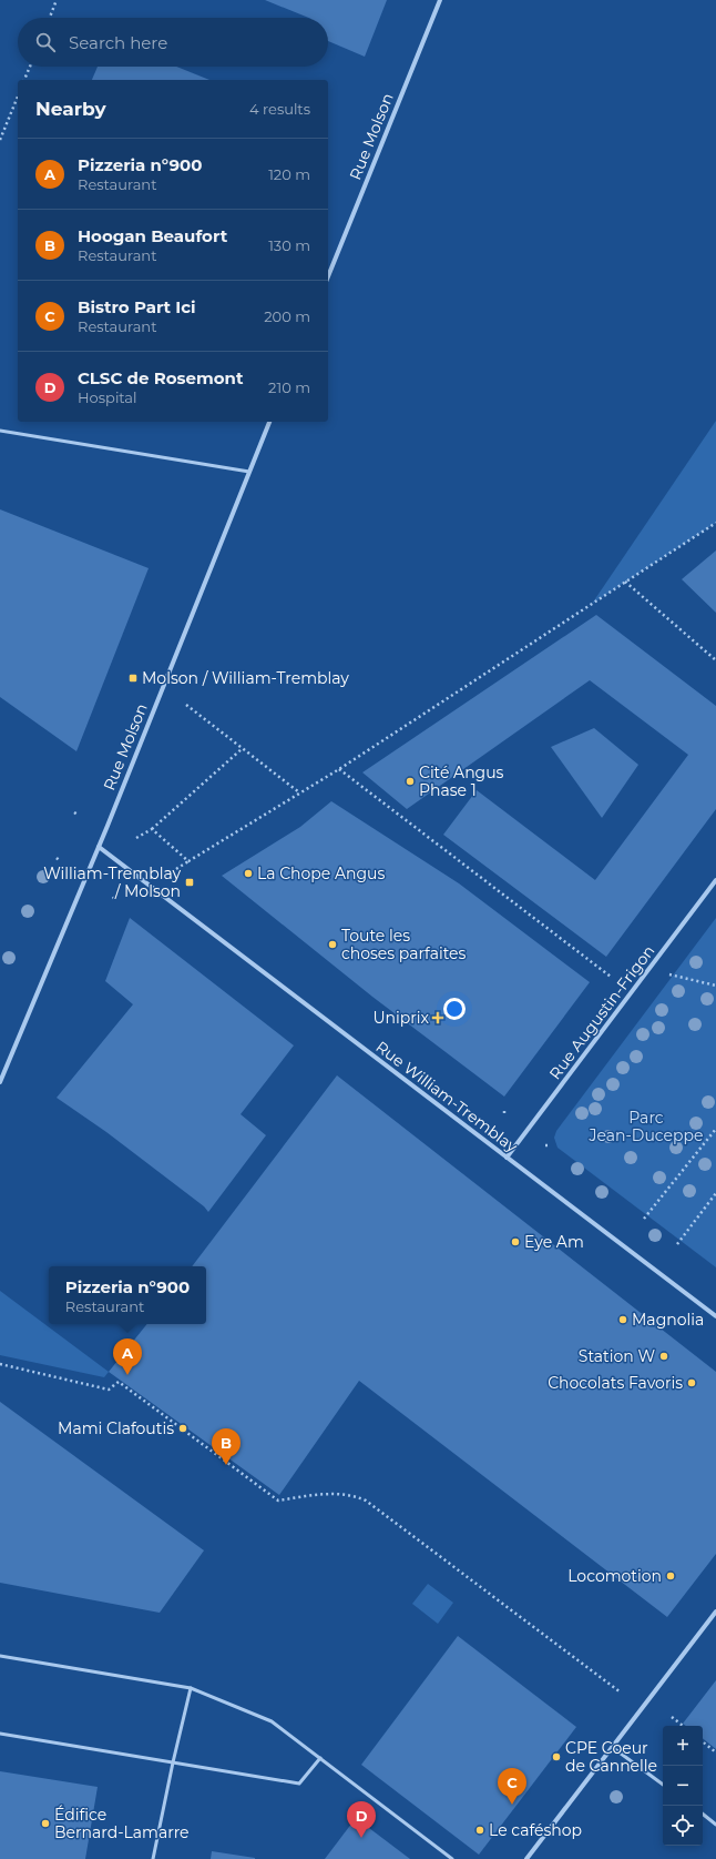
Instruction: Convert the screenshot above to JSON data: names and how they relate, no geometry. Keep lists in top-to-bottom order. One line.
{"streets":{"street":["Rue Molson","Rue Augustin-Frigon","Rue William-Tremblay"]},"crossings":[["Rue Molson","Rue William-Tremblay"],["Rue Augustin-Frigon","Rue William-Tremblay"]],"parks":["Parc Jean-Duceppe"],"places":{"transit":["Molson / William-Tremblay","William-Tremblay / Molson"],"other":["Cité Angus Phase 1","La Chope Angus","Toute les choses parfaites","Eye Am","Magnolia","Station W","Chocolats Favoris","Mami Clafoutis","Locomotion","CPE Coeur de Cannelle","Édifice Bernard-Lamarre","Le caféshop"],"health":["Uniprix"]},"page":{"search":"Search here","heading":["Nearby","4 results"],"list":[{"mark":"A","name":"Pizzeria n°900","note":"Restaurant","value":"120 m"},{"mark":"B","name":"Hoogan Beaufort","note":"Restaurant","value":"130 m"},{"mark":"C","name":"Bistro Part Ici","note":"Restaurant","value":"200 m"},{"mark":"D","name":"CLSC de Rosemont","note":"Hospital","value":"210 m"}],"popup":["Pizzeria n°900","Restaurant"],"pins":["A","B","C","D"],"map_buttons":["+","−"]}}
